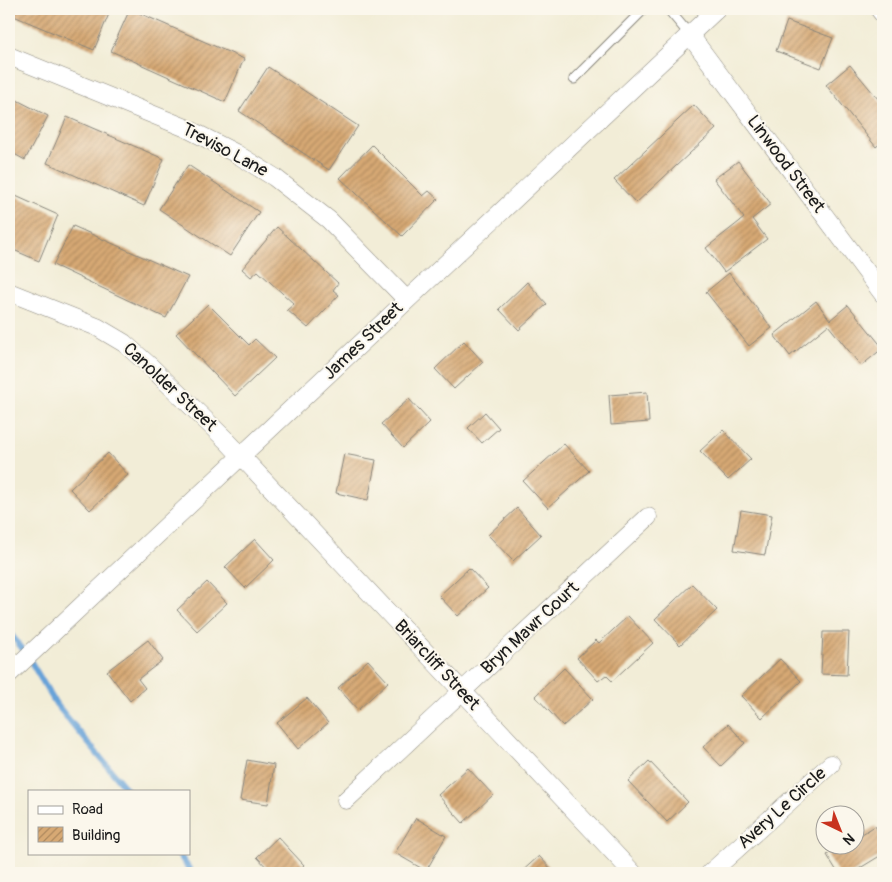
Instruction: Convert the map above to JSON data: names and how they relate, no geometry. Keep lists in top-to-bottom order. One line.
{"streets":{"street":["Treviso Lane","Linwood Street","James Street","Canolder Street","Bryn Mawr Court","Briarcliff Street","Avery Le Circle"]},"crossings":[["Treviso Lane","James Street"],["Linwood Street","James Street"],["James Street","Canolder Street"],["James Street","Briarcliff Street"],["Canolder Street","Briarcliff Street"],["Bryn Mawr Court","Briarcliff Street"]],"legend":["Road","Building"],"north":"bottom right"}
